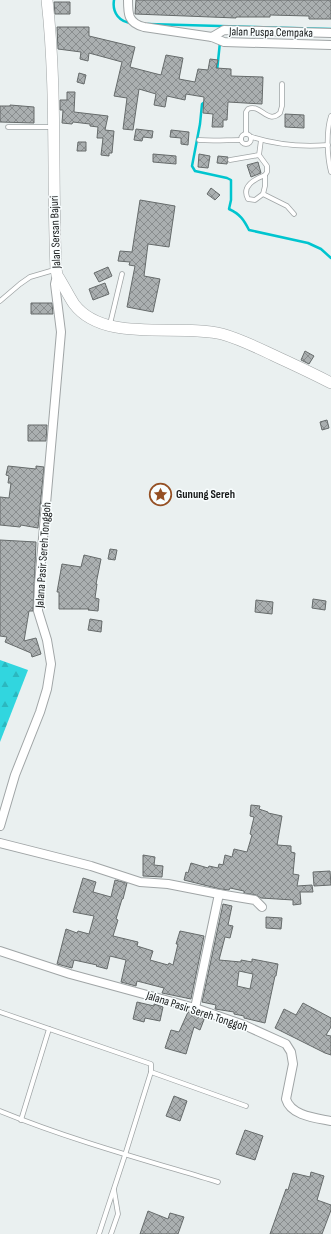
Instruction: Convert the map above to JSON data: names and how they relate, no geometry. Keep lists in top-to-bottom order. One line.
{"streets":{"main road":["Jalan Sersan Bajuri"],"street":["Jalan Puspa Cempaka","Jalana Pasir Sereh Tonggoh"]},"crossings":[["Jalan Sersan Bajuri","Jalana Pasir Sereh Tonggoh"]],"places":{"place":["Gunung Sereh"]}}
